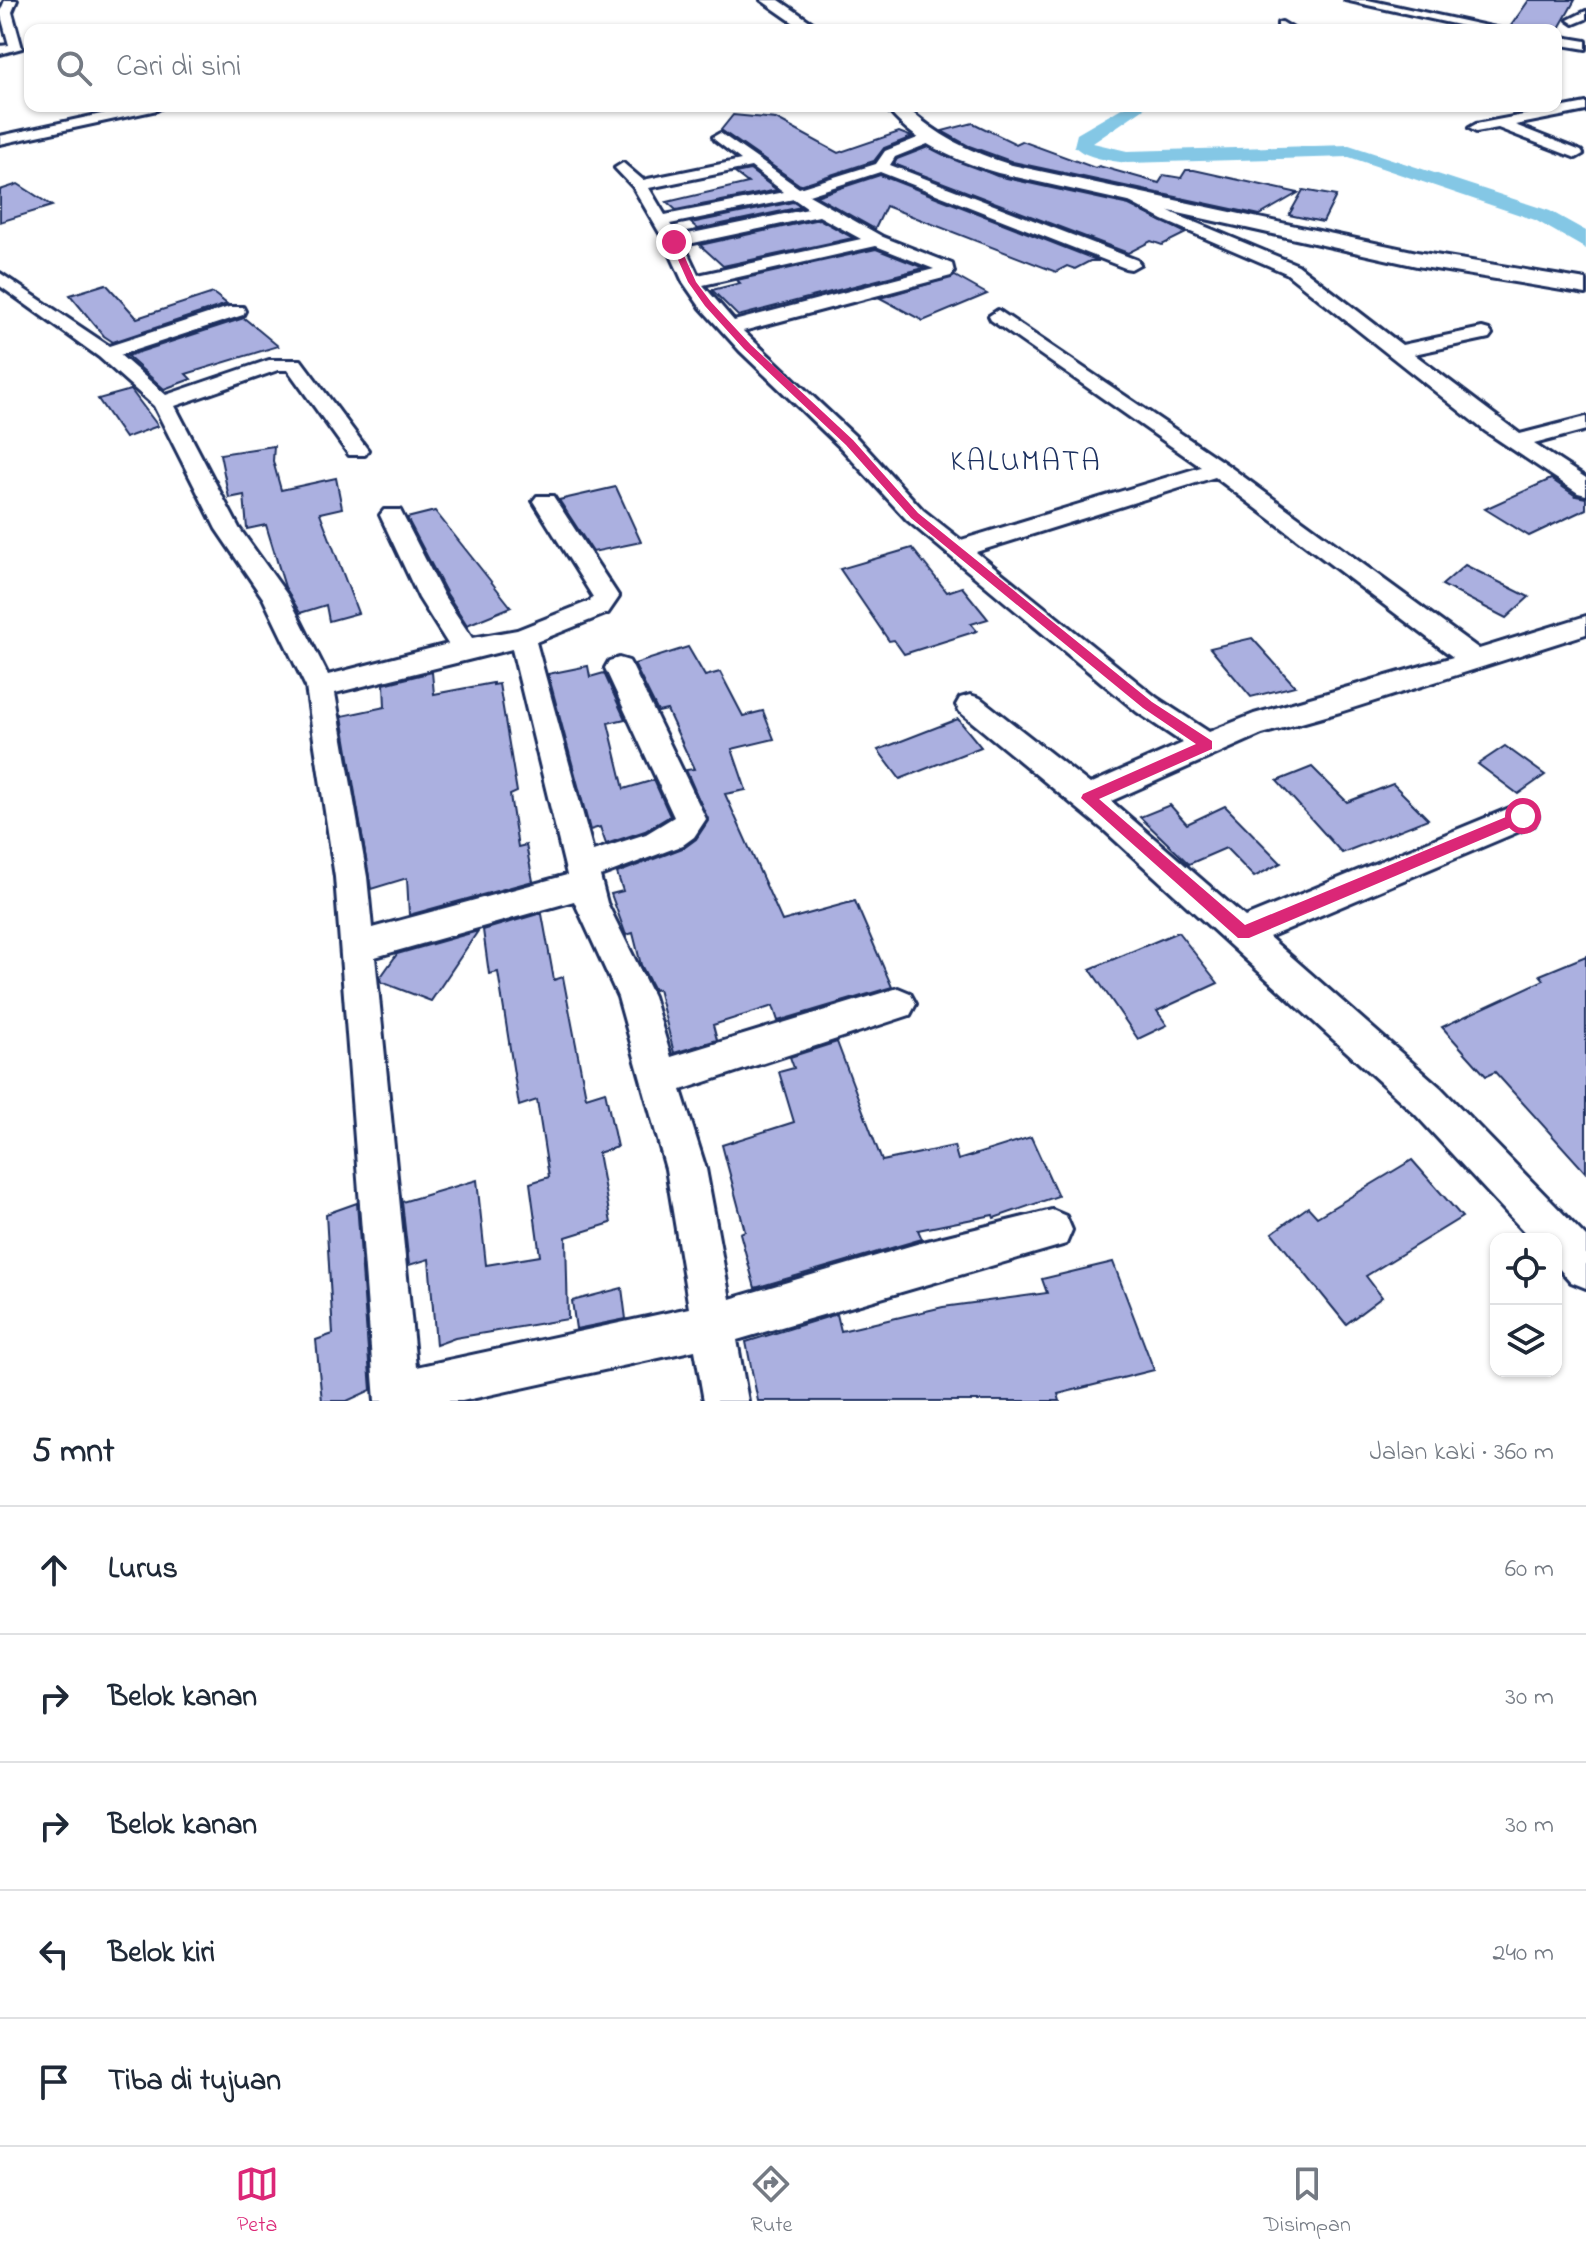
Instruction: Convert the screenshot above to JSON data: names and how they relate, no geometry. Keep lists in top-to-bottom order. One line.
{"districts":["KALUMATA"],"page":{"search":"Cari di sini","heading":["5 mnt","Jalan kaki · 360 m"],"list":[["Lurus","60 m"],["Belok kanan","30 m"],["Belok kanan","30 m"],["Belok kiri","240 m"],"Tiba di tujuan"],"nav":["Peta","Rute","Disimpan"]}}
